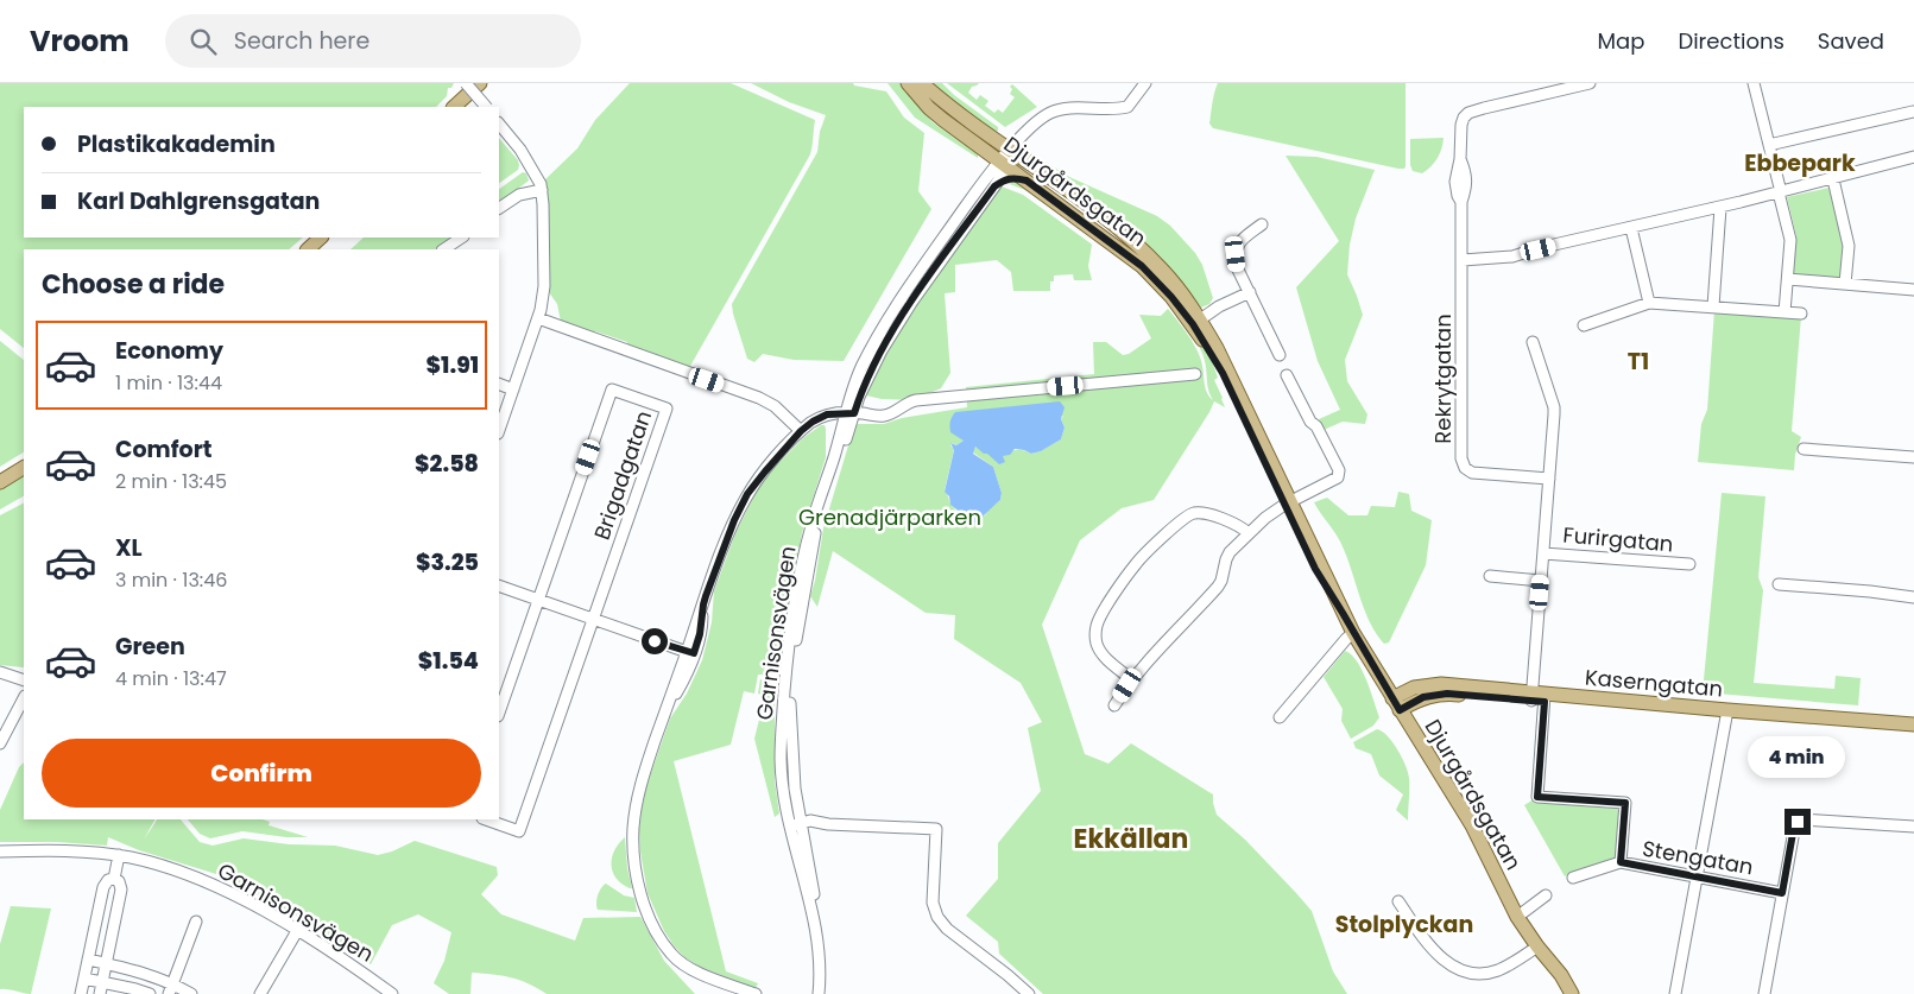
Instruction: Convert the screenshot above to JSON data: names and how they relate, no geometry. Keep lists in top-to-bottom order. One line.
{"streets":{"main road":["Djurgårdsgatan","Kaserngatan"],"street":["Rekrytgatan","Brigadgatan","Furirgatan","Garnisonsvägen","Stengatan"]},"crossings":[["Djurgårdsgatan","Garnisonsvägen"],["Djurgårdsgatan","Kaserngatan"]],"districts":["Ebbepark","T1","Ekkällan","Stolplyckan"],"parks":["Grenadjärparken"],"page":{"header":"Vroom","search":"Search here","nav":["Map","Directions","Saved"],"banner":["Plastikakademin","Karl Dahlgrensgatan"],"heading":"Choose a ride","list":[{"name":"Economy","note":"1 min · 13:44","value":"$1.91"},{"name":"Comfort","note":"2 min · 13:45","value":"$2.58"},{"name":"XL","note":"3 min · 13:46","value":"$3.25"},{"name":"Green","note":"4 min · 13:47","value":"$1.54"}],"buttons":"Confirm","bubble":"4 min"}}
